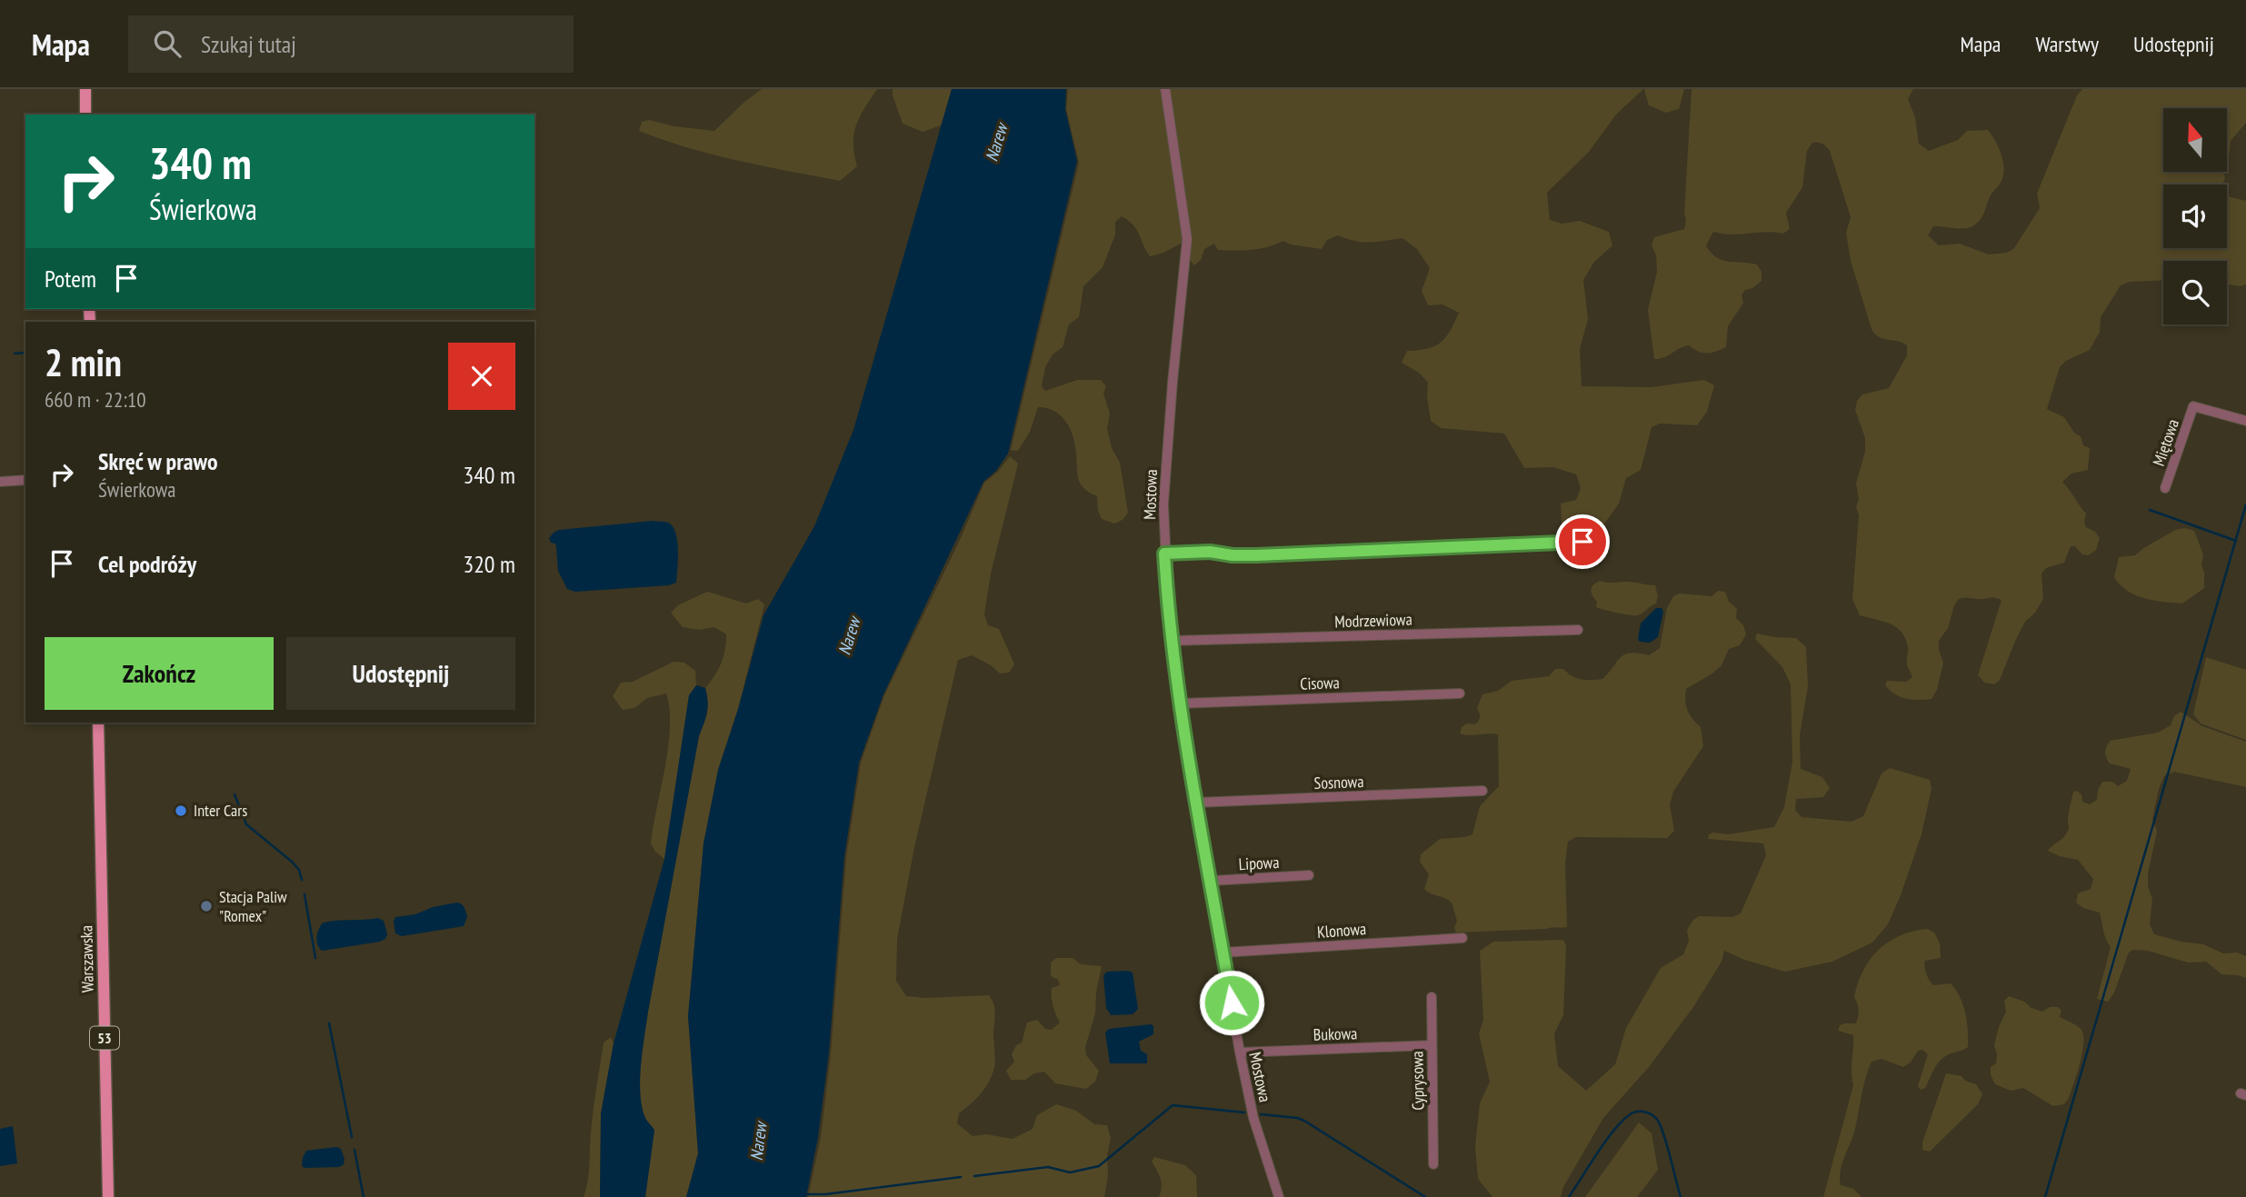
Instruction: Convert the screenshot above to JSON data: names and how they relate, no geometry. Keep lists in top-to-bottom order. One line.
{"streets":{"main road":["Warszawska","53"],"street":["Miętowa","Mostowa","Modrzewiowa","Cisowa","Sosnowa","Lipowa","Klonowa","Bukowa","Cyprysowa"]},"crossings":[["Mostowa","Modrzewiowa"],["Mostowa","Cisowa"],["Mostowa","Sosnowa"],["Mostowa","Lipowa"],["Mostowa","Klonowa"],["Mostowa","Bukowa"],["Bukowa","Cyprysowa"]],"water":["Narew"],"places":["Inter Cars","Stacja Paliw \"Romex\""],"north":"top","page":{"header":"Mapa","search":"Szukaj tutaj","nav":["Mapa","Warstwy","Udostępnij"],"turn":["340 m","Świerkowa"],"then":"Potem","heading":["2 min","660 m · 22:10"],"list":[{"name":"Skręć w prawo","note":"Świerkowa","value":"340 m"},{"name":"Cel podróży","value":"320 m"}],"buttons":["Zakończ","Udostępnij"]}}
